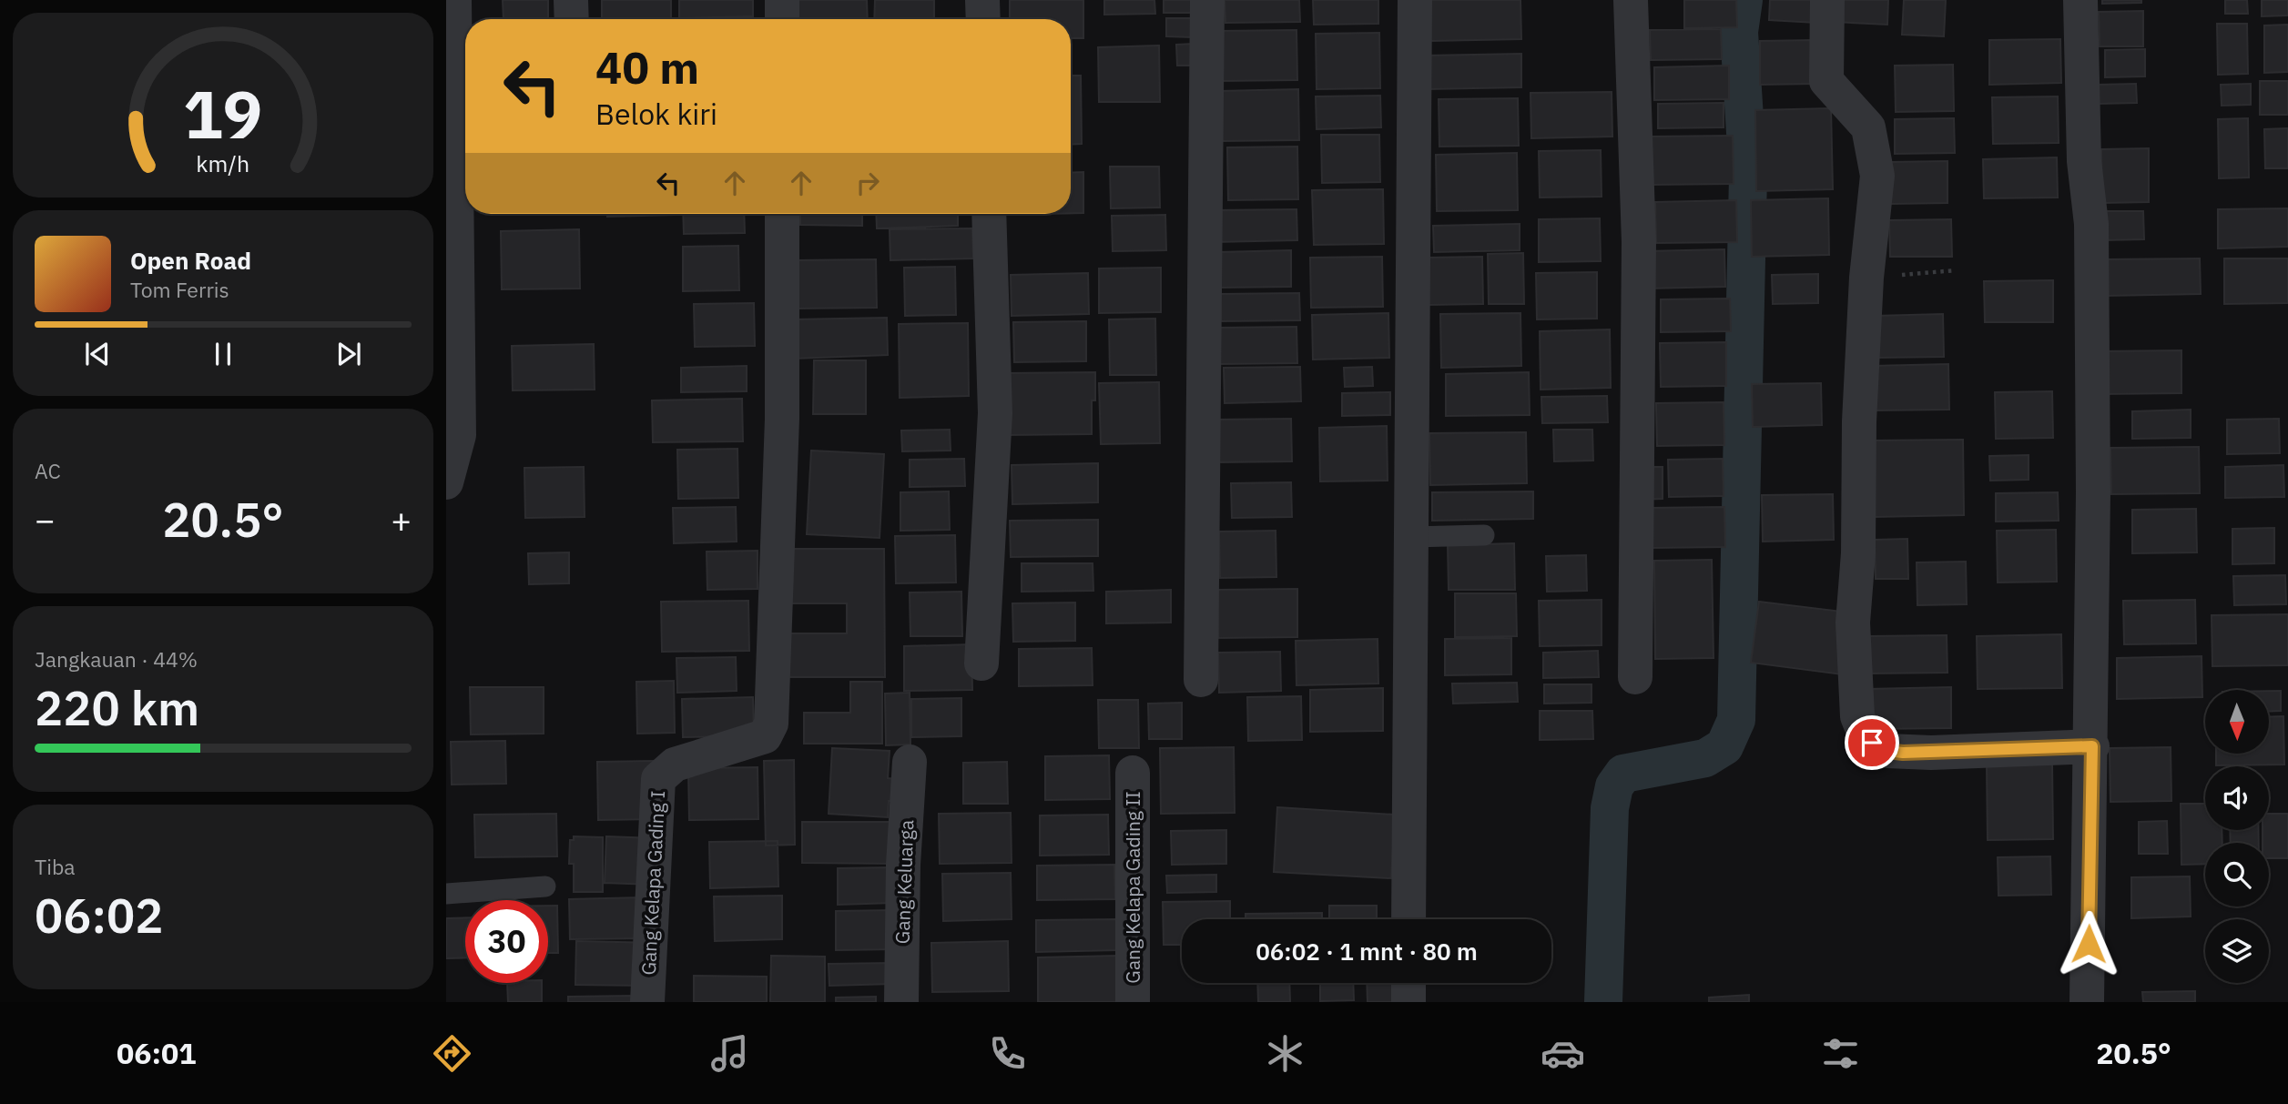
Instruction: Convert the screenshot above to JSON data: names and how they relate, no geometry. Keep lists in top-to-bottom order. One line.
{"streets":{"street":["Gang Keluarga","Gang Kelapa Gading I","Gang Kelapa Gading II"]},"north":"bottom","page":{"turn":["40 m","Belok kiri"],"song":["Open Road","Tom Ferris"],"tile":["AC",["Jangkauan · 44%","220 km"],["Tiba","06:02"]],"heat":["−","20.5°","+"],"limit":"30","trip":"06:02 · 1 mnt · 80 m","tabs":["06:01","20.5°"],"gauge":["19","km/h"]}}
